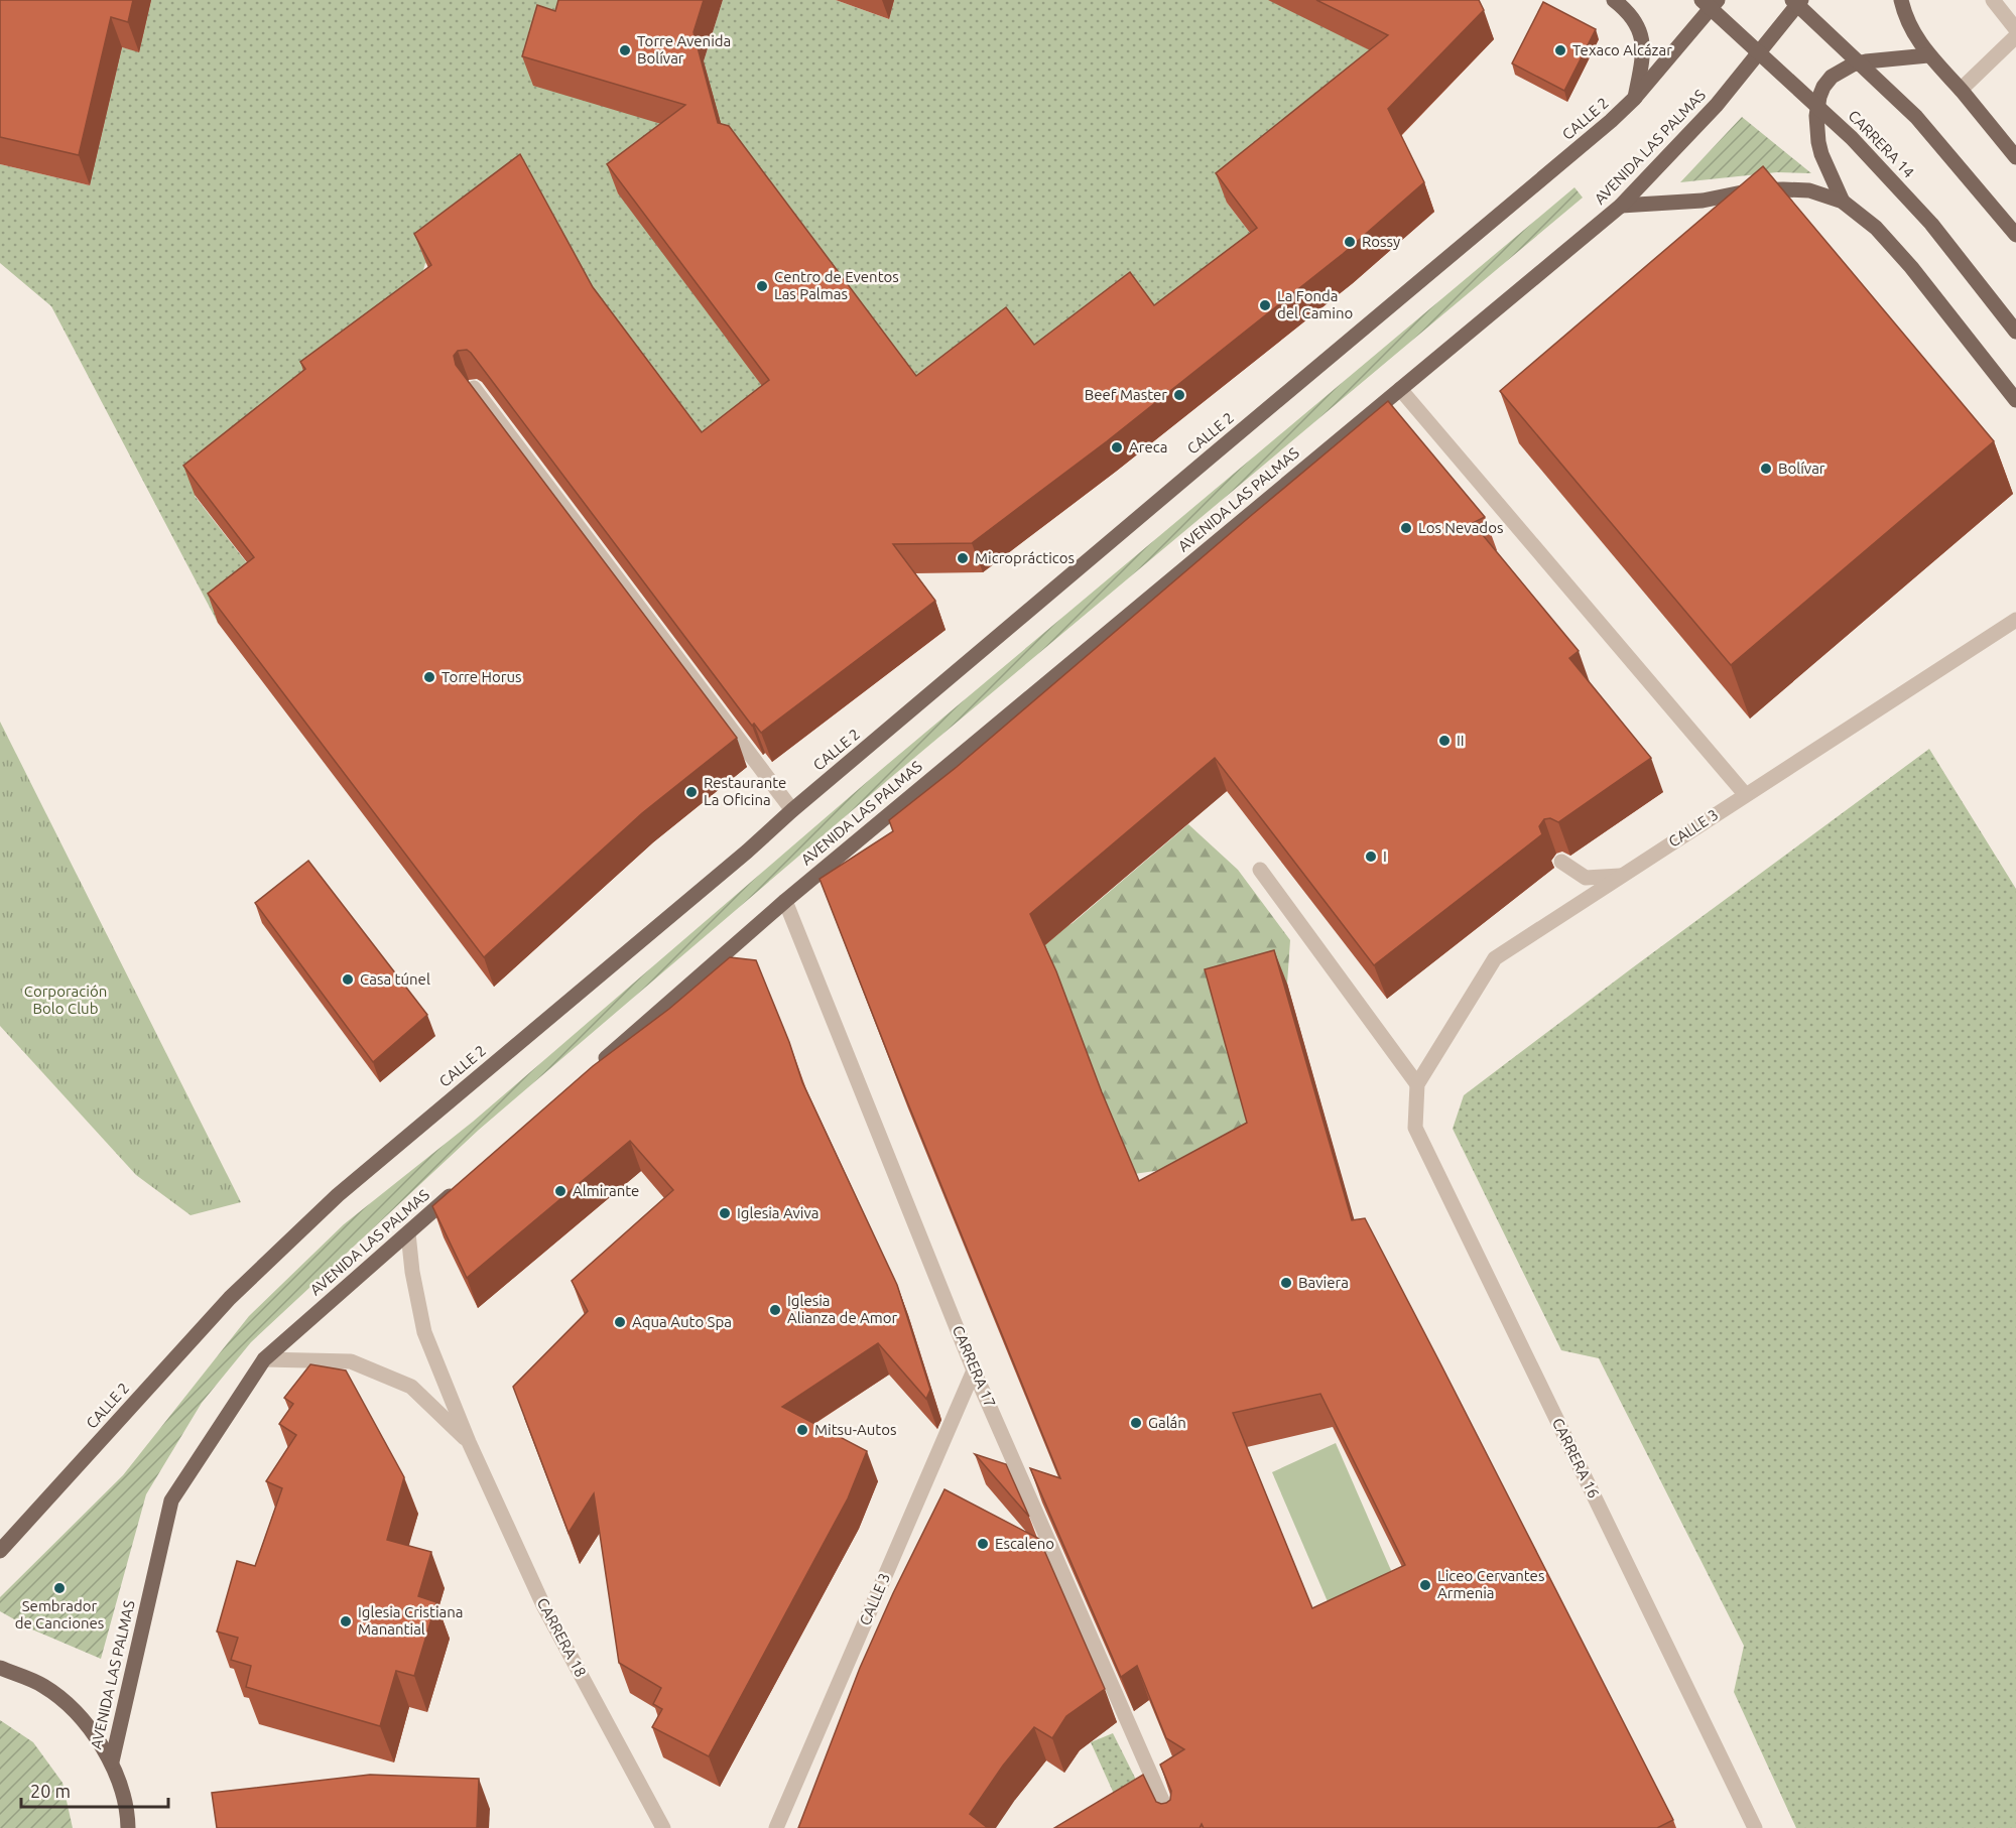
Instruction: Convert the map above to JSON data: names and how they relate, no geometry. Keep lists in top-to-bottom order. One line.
{"streets":{"main road":["CALLE 2","CARRERA 14","AVENIDA LAS PALMAS"],"street":["CALLE 3","CARRERA 17","CARRERA 16","CARRERA 18"]},"crossings":[["AVENIDA LAS PALMAS","CARRERA 17"],["AVENIDA LAS PALMAS","CARRERA 18"],["CALLE 3","CARRERA 17"],["CALLE 3","CARRERA 16"]],"parks":["Corporación Bolo Club"],"places":["Torre Avenida Bolívar","Texaco Alcázar","Rossy","Centro de Eventos Las Palmas","La Fonda del Camino","Beef Master","Areca","Bolívar","Los Nevados","Microprácticos","Torre Horus","II","Restaurante La Oficina","I","Casa túnel","Almirante","Iglesia Aviva","Baviera","Iglesia Alianza de Amor","Aqua Auto Spa","Galán","Mitsu-Autos","Escaleno","Liceo Cervantes Armenia","Sembrador de Canciones","Iglesia Cristiana Manantial"],"scale_bar":"20 m"}
